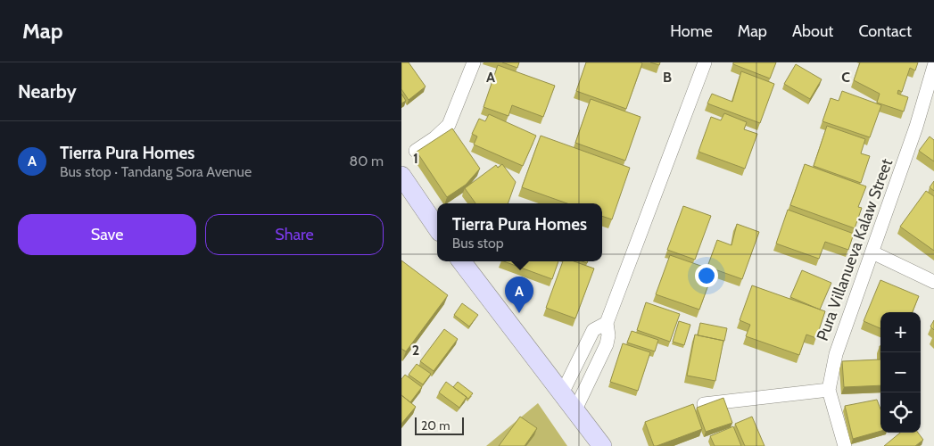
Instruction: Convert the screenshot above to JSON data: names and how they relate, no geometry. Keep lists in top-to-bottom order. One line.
{"streets":{"street":["Pura Villanueva Kalaw Street"]},"scale_bar":"20 m","page":{"header":"Map","nav":["Home","Map","About","Contact"],"heading":"Nearby","list":[{"mark":"A","name":"Tierra Pura Homes","note":"Bus stop · Tandang Sora Avenue","value":"80 m"}],"buttons":["Save","Share"],"popup":["Tierra Pura Homes","Bus stop"],"pins":"A","map_buttons":["+","−"],"scale":"20 m"},"grid":{"columns":["A","B","C"],"rows":["1","2"]}}
